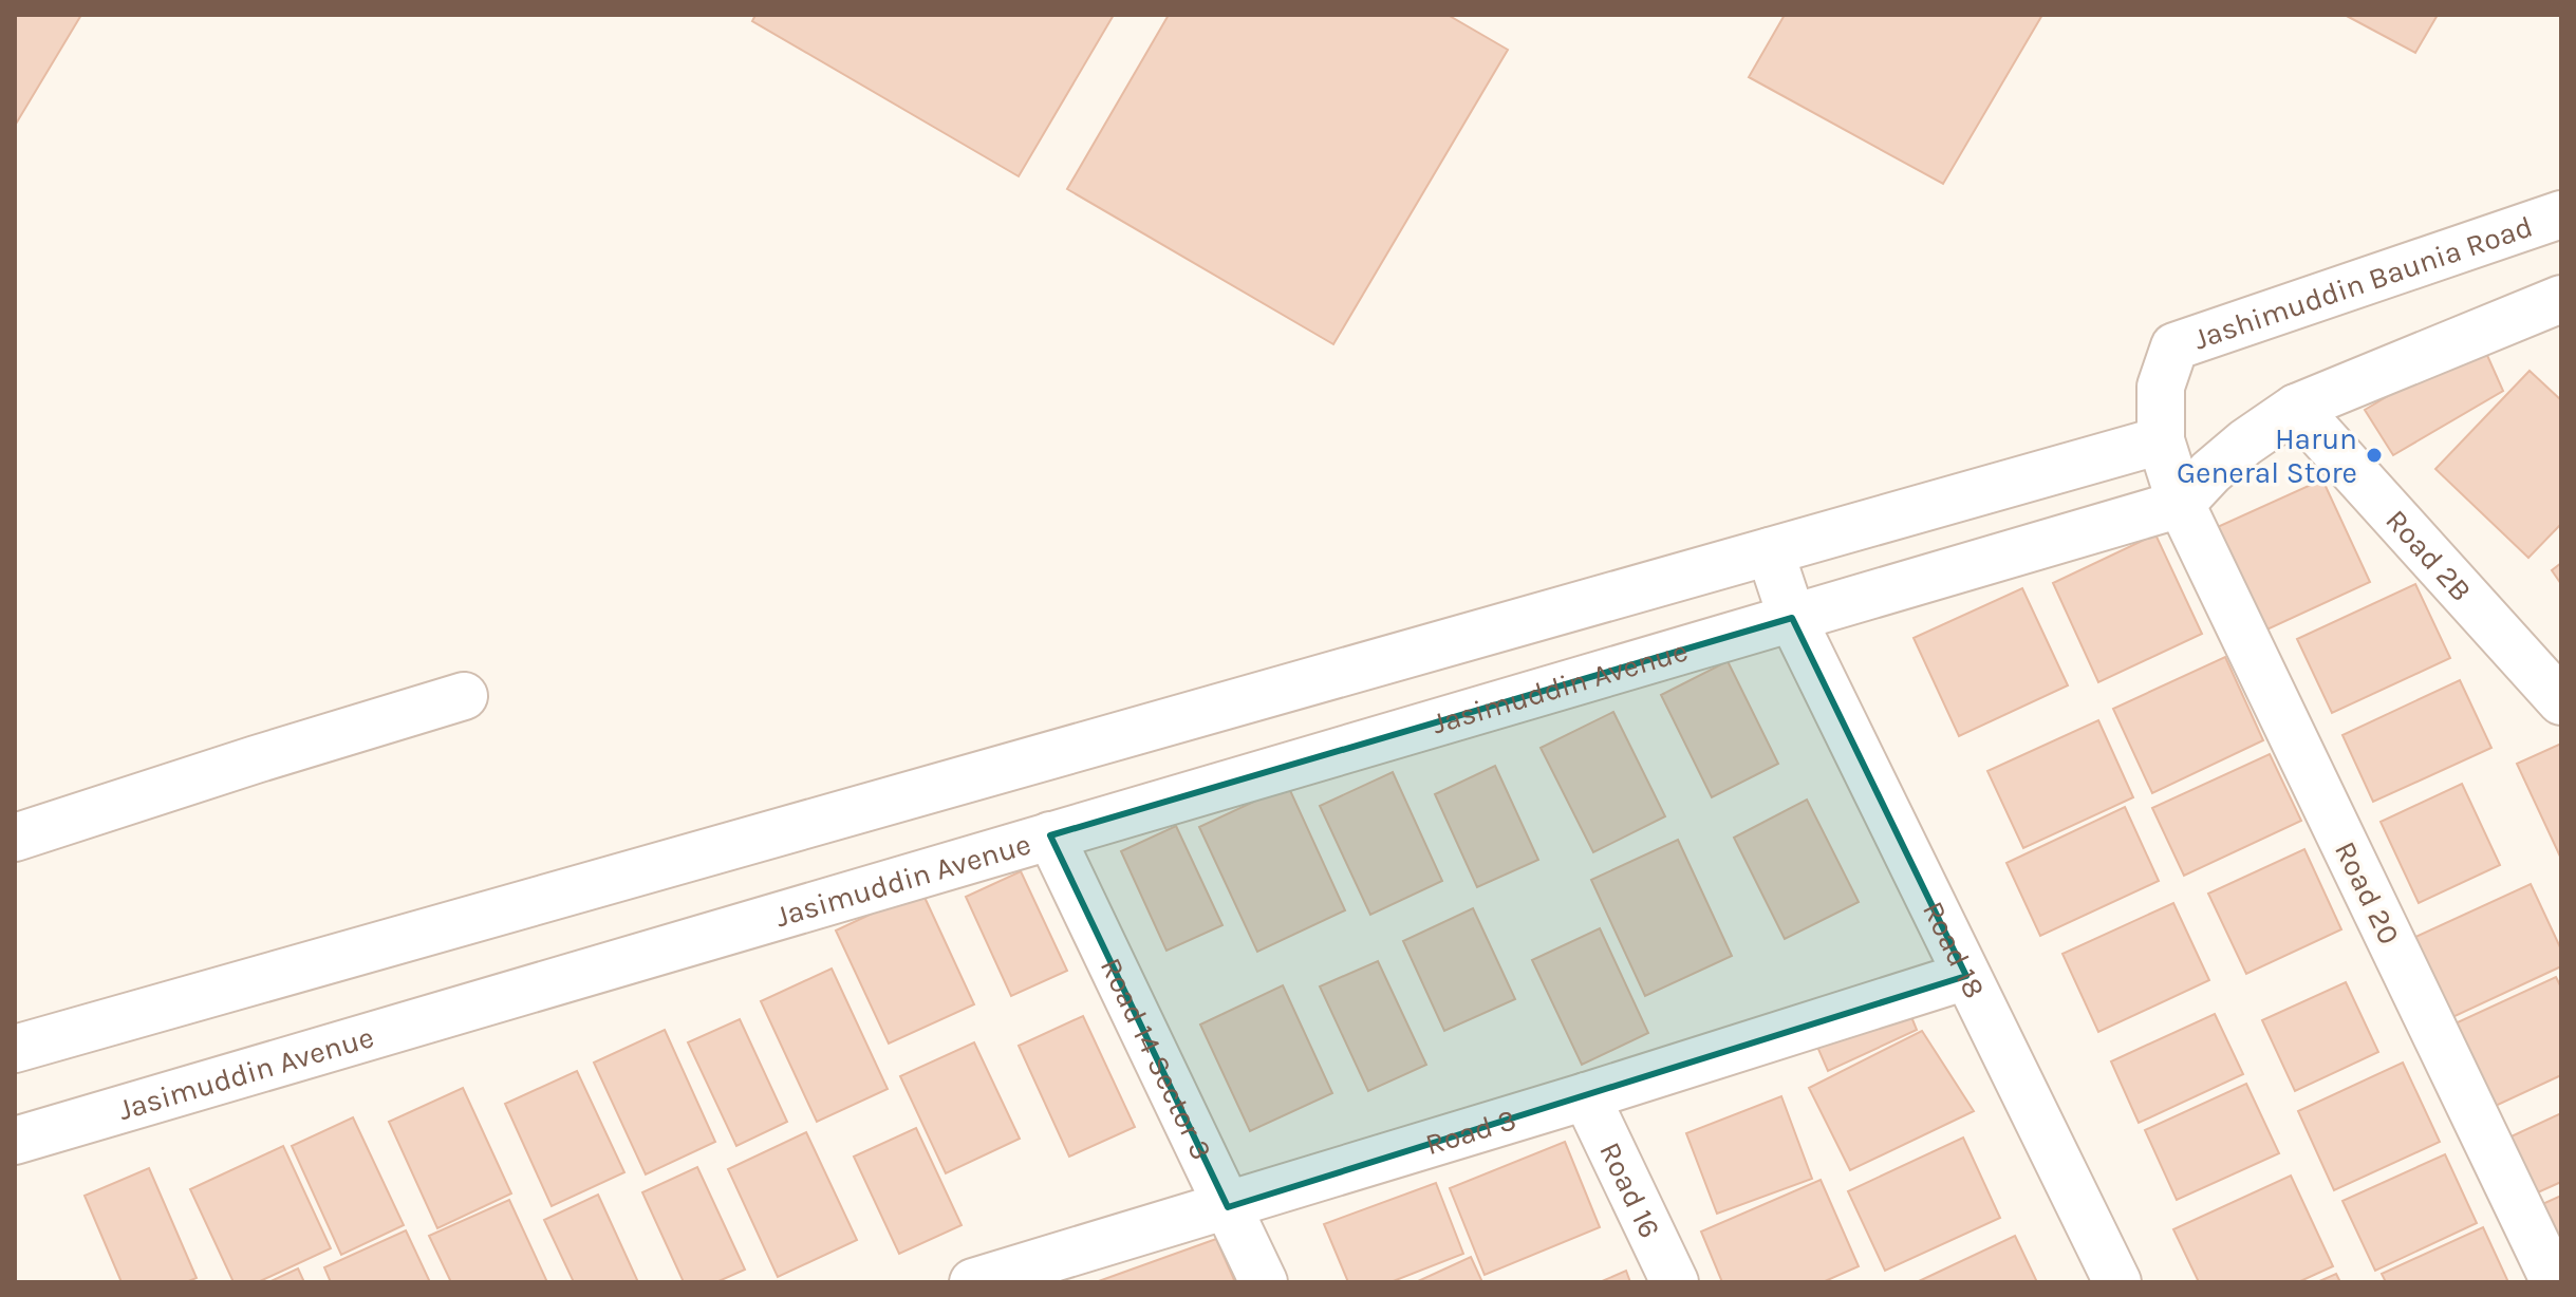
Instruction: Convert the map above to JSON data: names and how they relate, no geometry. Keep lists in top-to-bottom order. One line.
{"streets":{"street":["Jashimuddin Baunia Road","Road 2B","Jasimuddin Avenue","Road 20","Road 18","Road 14 Sector 3","Road 3","Road 16"]},"crossings":[["Jashimuddin Baunia Road","Jasimuddin Avenue"],["Jashimuddin Baunia Road","Road 20"],["Jasimuddin Avenue","Road 20"],["Jasimuddin Avenue","Road 18"],["Jasimuddin Avenue","Road 14 Sector 3"],["Road 18","Road 3"],["Road 14 Sector 3","Road 3"],["Road 3","Road 16"]],"places":["Harun General Store"]}
